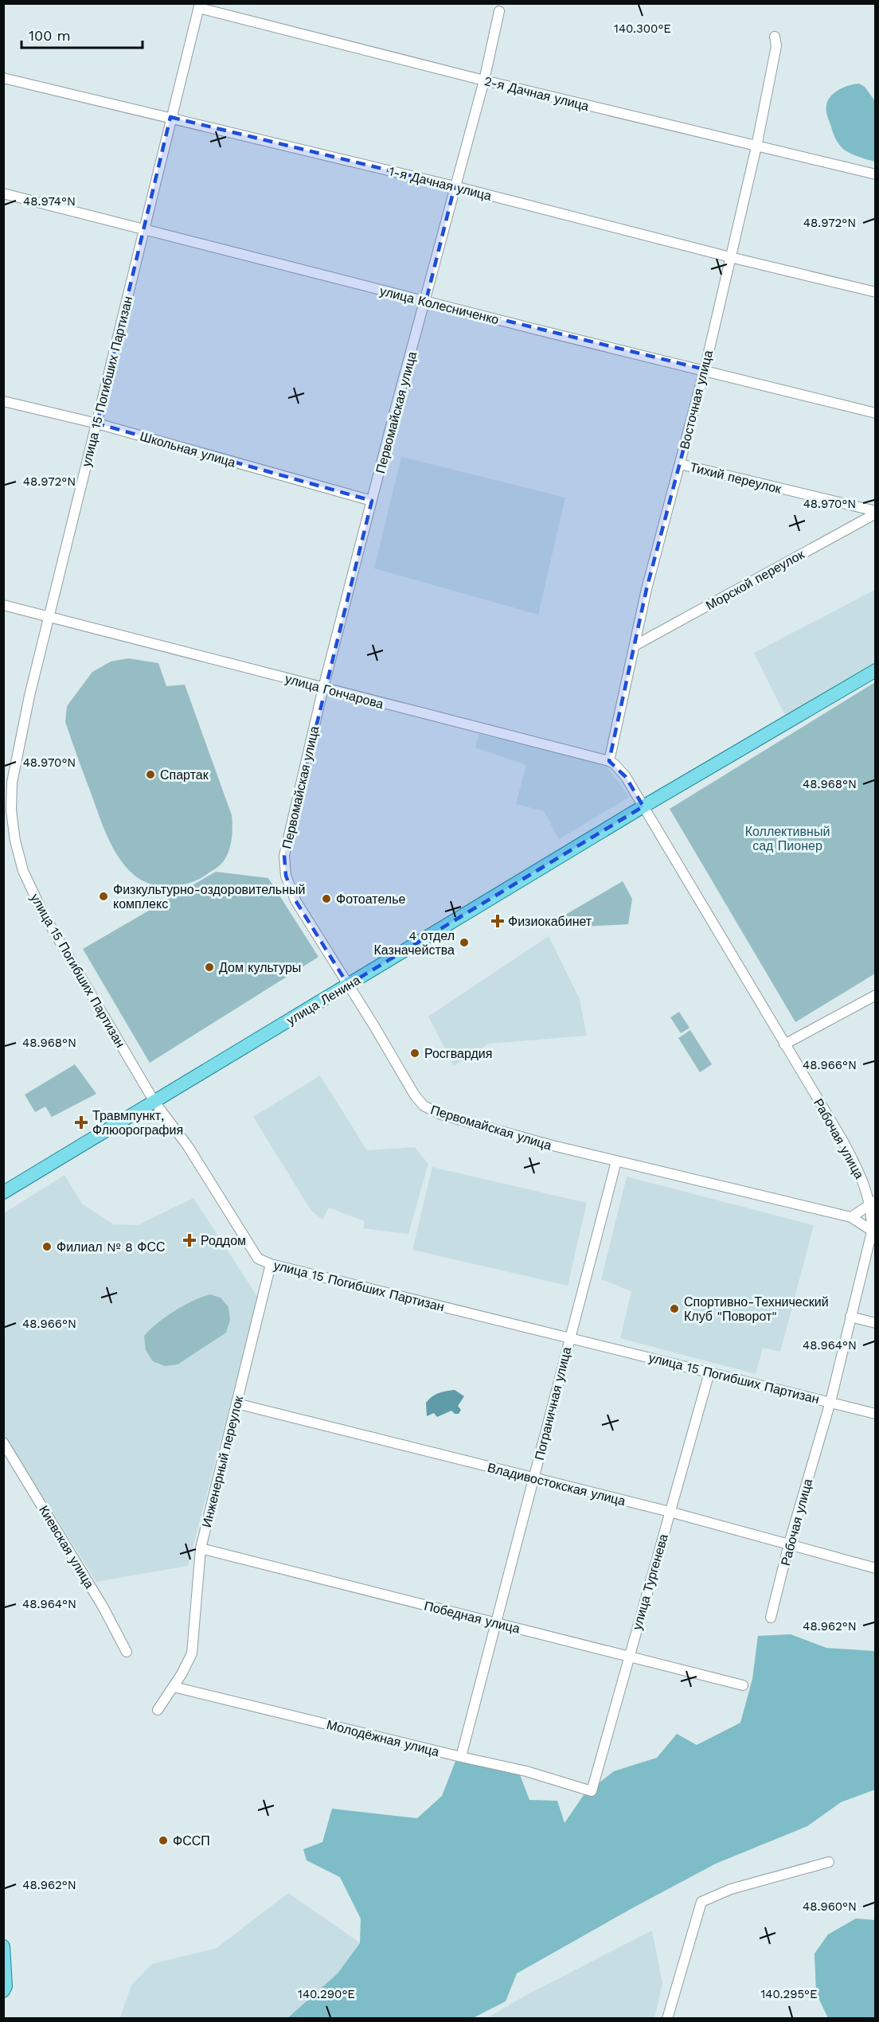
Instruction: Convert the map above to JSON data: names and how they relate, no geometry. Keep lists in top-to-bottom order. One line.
{"streets":{"main road":["улица Ленина"],"street":["2-я Дачная улица","1-я Дачная улица","улица Колесниченко","улица 15 Погибших Партизан","Восточная улица","Первомайская улица","Школьная улица","Тихий переулок","Морской переулок","улица Гончарова","Рабочая улица","Пограничная улица","Инженерный переулок","Владивостокская улица","Киевская улица","улица Тургенева","Победная улица","Молодёжная улица"]},"crossings":[["2-я Дачная улица","улица 15 Погибших Партизан"],["2-я Дачная улица","Восточная улица"],["2-я Дачная улица","Первомайская улица"],["1-я Дачная улица","улица 15 Погибших Партизан"],["1-я Дачная улица","Восточная улица"],["1-я Дачная улица","Первомайская улица"],["улица Колесниченко","улица 15 Погибших Партизан"],["улица Колесниченко","Восточная улица"],["улица Колесниченко","Первомайская улица"],["улица 15 Погибших Партизан","Школьная улица"],["улица 15 Погибших Партизан","улица Гончарова"],["улица 15 Погибших Партизан","улица Ленина"],["улица 15 Погибших Партизан","Рабочая улица"],["улица 15 Погибших Партизан","Пограничная улица"],["улица 15 Погибших Партизан","Инженерный переулок"],["улица 15 Погибших Партизан","улица Тургенева"],["Восточная улица","Тихий переулок"],["Восточная улица","Морской переулок"],["Восточная улица","улица Гончарова"],["Первомайская улица","Школьная улица"],["Первомайская улица","улица Гончарова"],["Первомайская улица","улица Ленина"],["Первомайская улица","Рабочая улица"],["Первомайская улица","Пограничная улица"],["Тихий переулок","Морской переулок"],["улица Гончарова","улица Ленина"],["улица Гончарова","Рабочая улица"],["улица Ленина","Рабочая улица"],["Рабочая улица","Владивостокская улица"],["Пограничная улица","Владивостокская улица"],["Пограничная улица","Победная улица"],["Пограничная улица","Молодёжная улица"],["Инженерный переулок","Владивостокская улица"],["Инженерный переулок","Победная улица"],["Инженерный переулок","Молодёжная улица"],["Владивостокская улица","улица Тургенева"],["улица Тургенева","Победная улица"],["улица Тургенева","Молодёжная улица"]],"parks":["Коллективный сад Пионер"],"places":{"other":["Спартак","Физкультурно-оздоровительный комплекс","Фотоателье","4 отдел Казначейства","Дом культуры","Росгвардия","Филиал № 8 ФСС","Спортивно-Технический Клуб \"Поворот\"","ФССП"],"health":["Физиокабинет","Травмпункт, Флюорография","Роддом"]},"scale_bar":"100 m","coordinates":["140.300°E","48.974°N","48.972°N","48.970°N","48.968°N","48.966°N","48.964°N","48.962°N","48.960°N","140.290°E","140.295°E"]}
